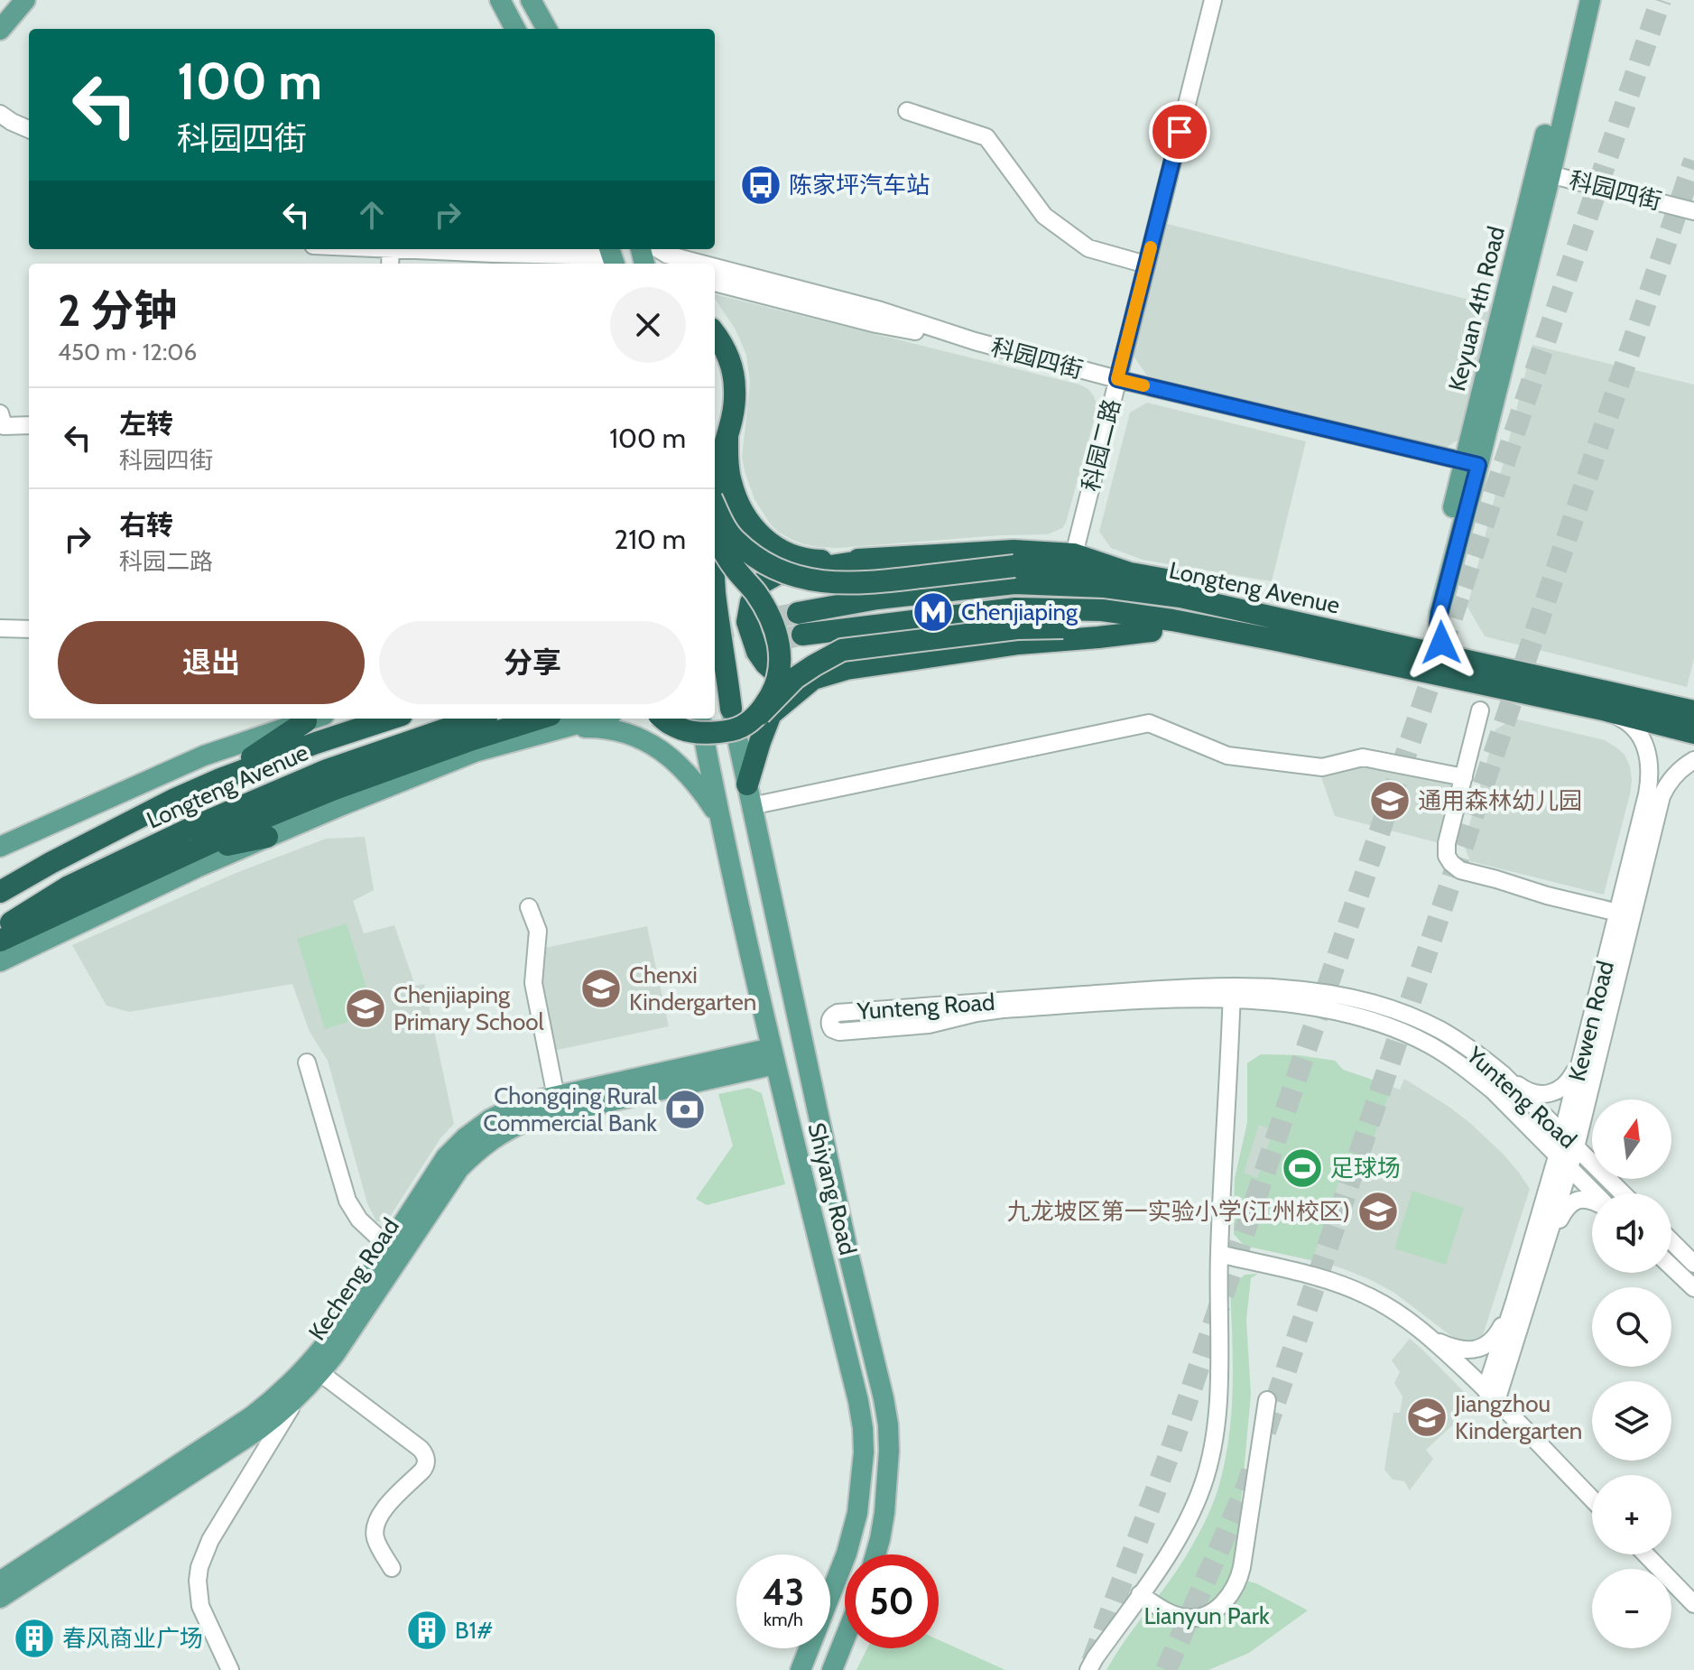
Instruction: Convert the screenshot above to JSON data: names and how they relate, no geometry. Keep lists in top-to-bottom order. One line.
{"streets":{"highway":["Longteng Avenue"],"main road":["Keyuan 4th Road","Shiyang Road","Kecheng Road"],"street":["科园四街","科园二路","Yunteng Road","Kewen Road"]},"crossings":[["科园四街","Keyuan 4th Road"],["科园四街","科园二路"],["Keyuan 4th Road","Longteng Avenue"],["Longteng Avenue","Kewen Road"],["Yunteng Road","Kewen Road"],["Shiyang Road","Kecheng Road"]],"parks":["Lianyun Park"],"places":{"bus stop":["陈家坪汽车站"],"metro station":["Chenjiaping"],"school or university":["通用森林幼儿园","Chenxi Kindergarten","Chenjiaping Primary School","九龙坡区第一实验小学(江州校区)","Jiangzhou Kindergarten"],"bank":["Chongqing Rural Commercial Bank"],"sports":["足球场"],"building":["B1#","春风商业广场"]},"north":"top","page":{"turn":["100 m","科园四街"],"heading":["2 分钟","450 m · 12:06"],"list":[{"name":"左转","note":"科园四街","value":"100 m"},{"name":"右转","note":"科园二路","value":"210 m"}],"buttons":["退出","分享"],"map_buttons":["+","−"],"speed":"43 km/h","limit":"50"}}
